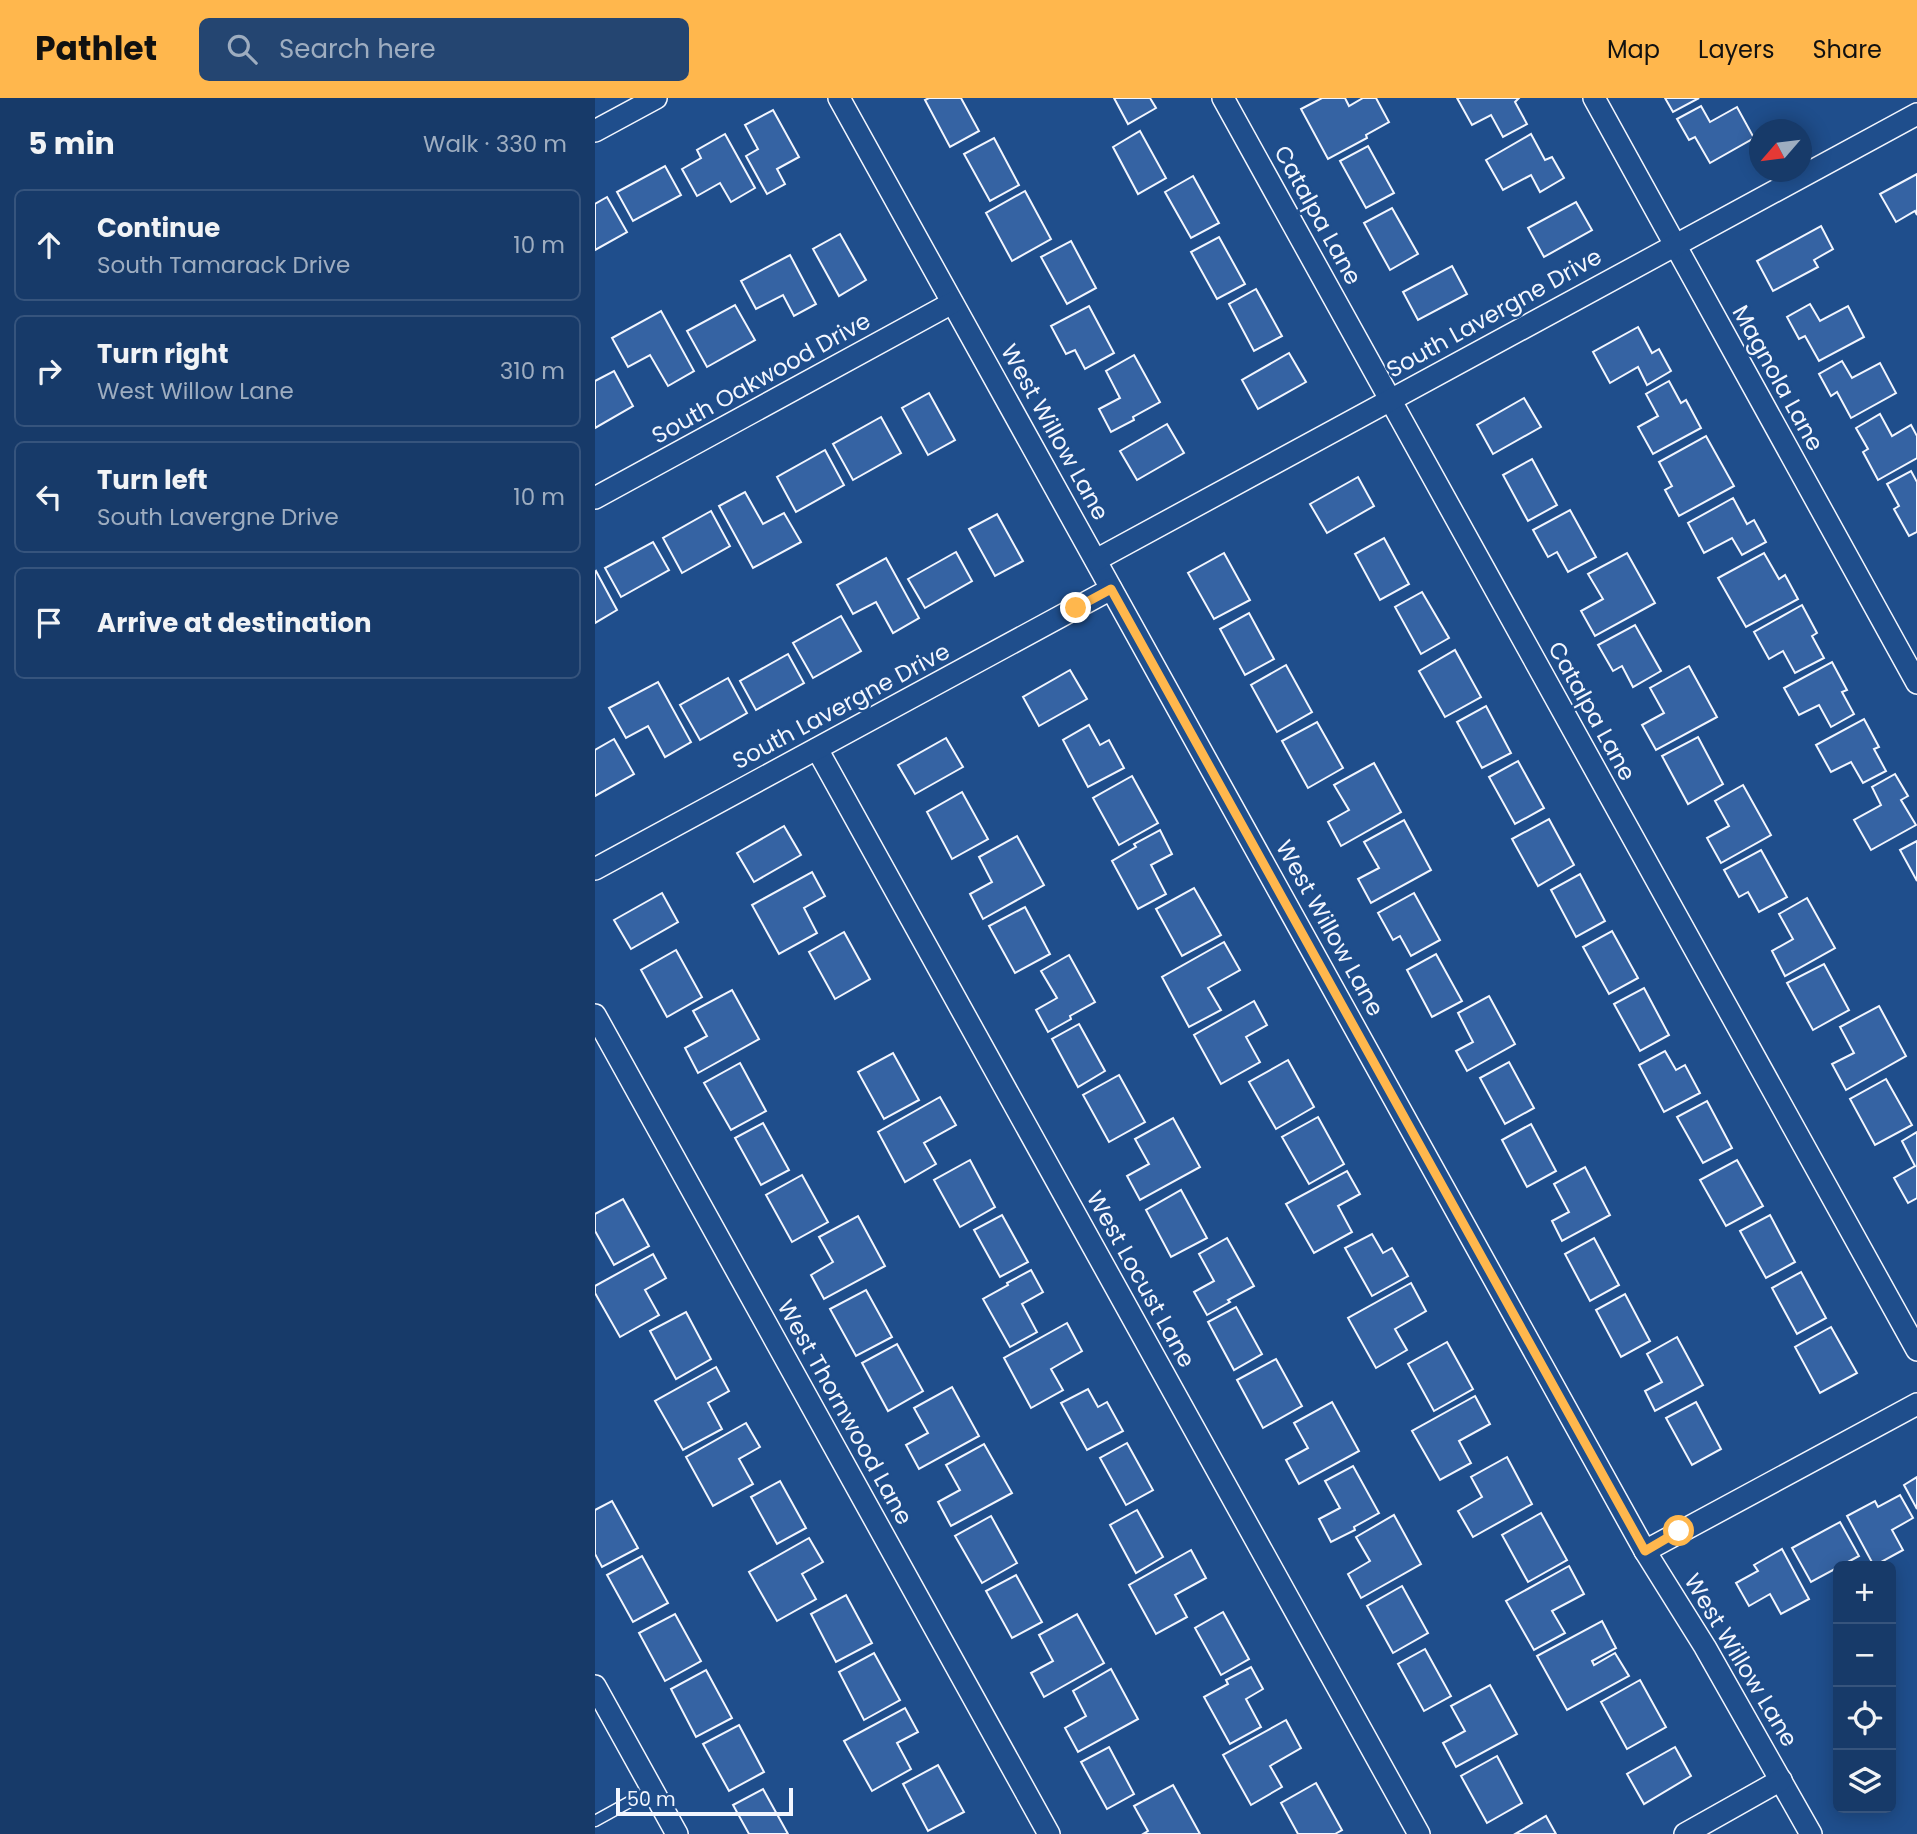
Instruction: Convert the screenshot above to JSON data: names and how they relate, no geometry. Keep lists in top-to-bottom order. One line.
{"streets":{"street":["Catalpa Lane","South Lavergne Drive","South Oakwood Drive","Magnola Lane","West Willow Lane","West Locust Lane","West Thornwood Lane"]},"crossings":[["Catalpa Lane","South Lavergne Drive"],["South Lavergne Drive","Magnola Lane"],["South Lavergne Drive","West Willow Lane"],["South Lavergne Drive","West Locust Lane"],["South Oakwood Drive","West Willow Lane"]],"scale_bar":"50 m","north":"bottom left","page":{"header":"Pathlet","search":"Search here","nav":["Map","Layers","Share"],"heading":["5 min","Walk · 330 m"],"list":[["Continue","South Tamarack Drive","10 m"],["Turn right","West Willow Lane","310 m"],["Turn left","South Lavergne Drive","10 m"],"Arrive at destination"],"map_buttons":["+","−"],"scale":"50 m"}}
